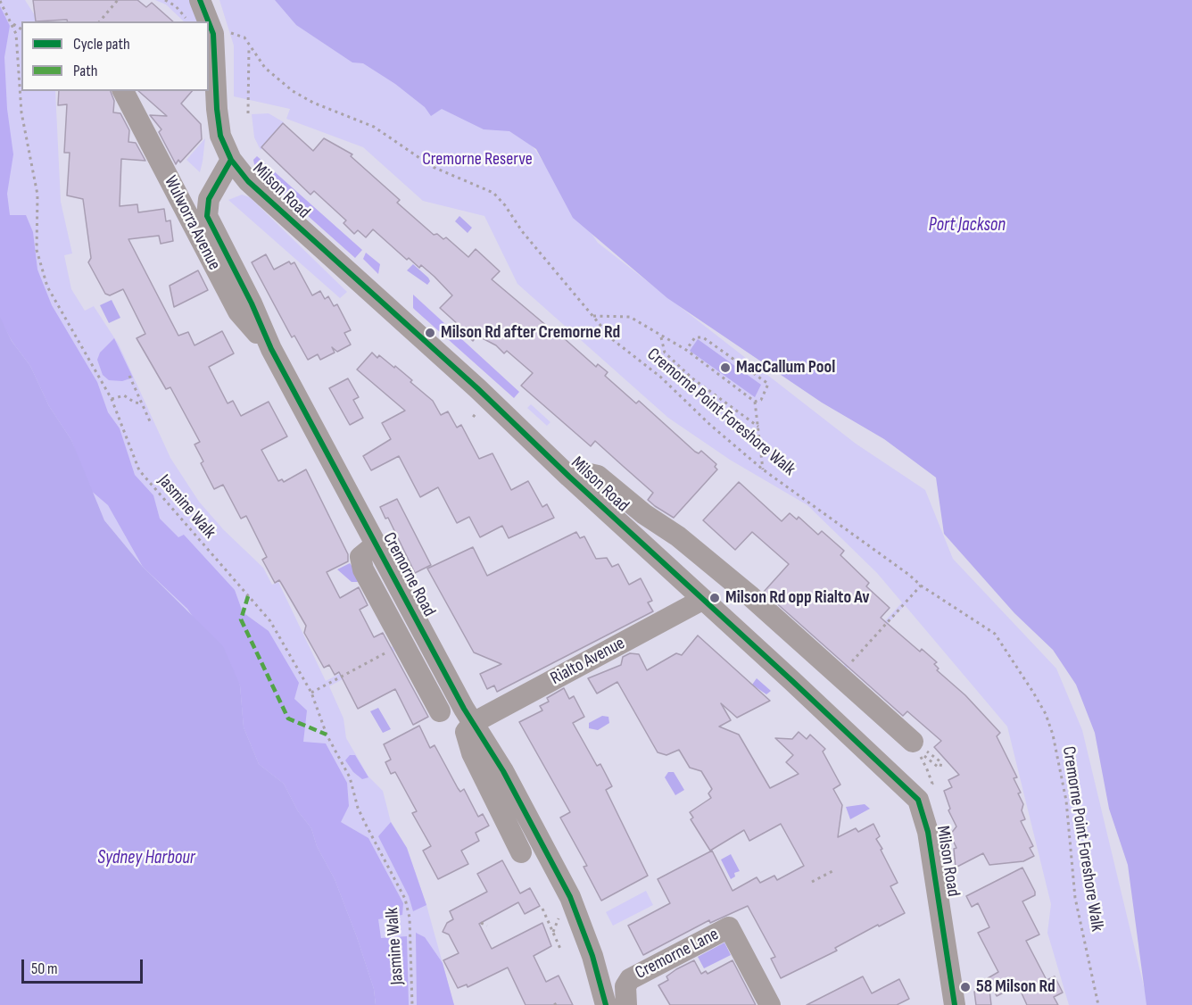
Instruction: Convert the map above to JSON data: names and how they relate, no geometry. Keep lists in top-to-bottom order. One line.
{"streets":{"street":["Milson Road","Wulworra Avenue","Cremorne Road","Rialto Avenue","Cremorne Lane"],"path":["Cremorne Point Foreshore Walk","Jasmine Walk"]},"crossings":[["Milson Road","Cremorne Point Foreshore Walk"],["Milson Road","Cremorne Road"],["Milson Road","Rialto Avenue"],["Wulworra Avenue","Cremorne Road"],["Cremorne Road","Rialto Avenue"]],"water":["Port Jackson","Sydney Harbour"],"parks":["Cremorne Reserve"],"places":["Milson Rd after Cremorne Rd","MacCallum Pool","Milson Rd opp Rialto Av","58 Milson Rd"],"legend":["Cycle path","Path"],"scale_bar":"50 m"}
